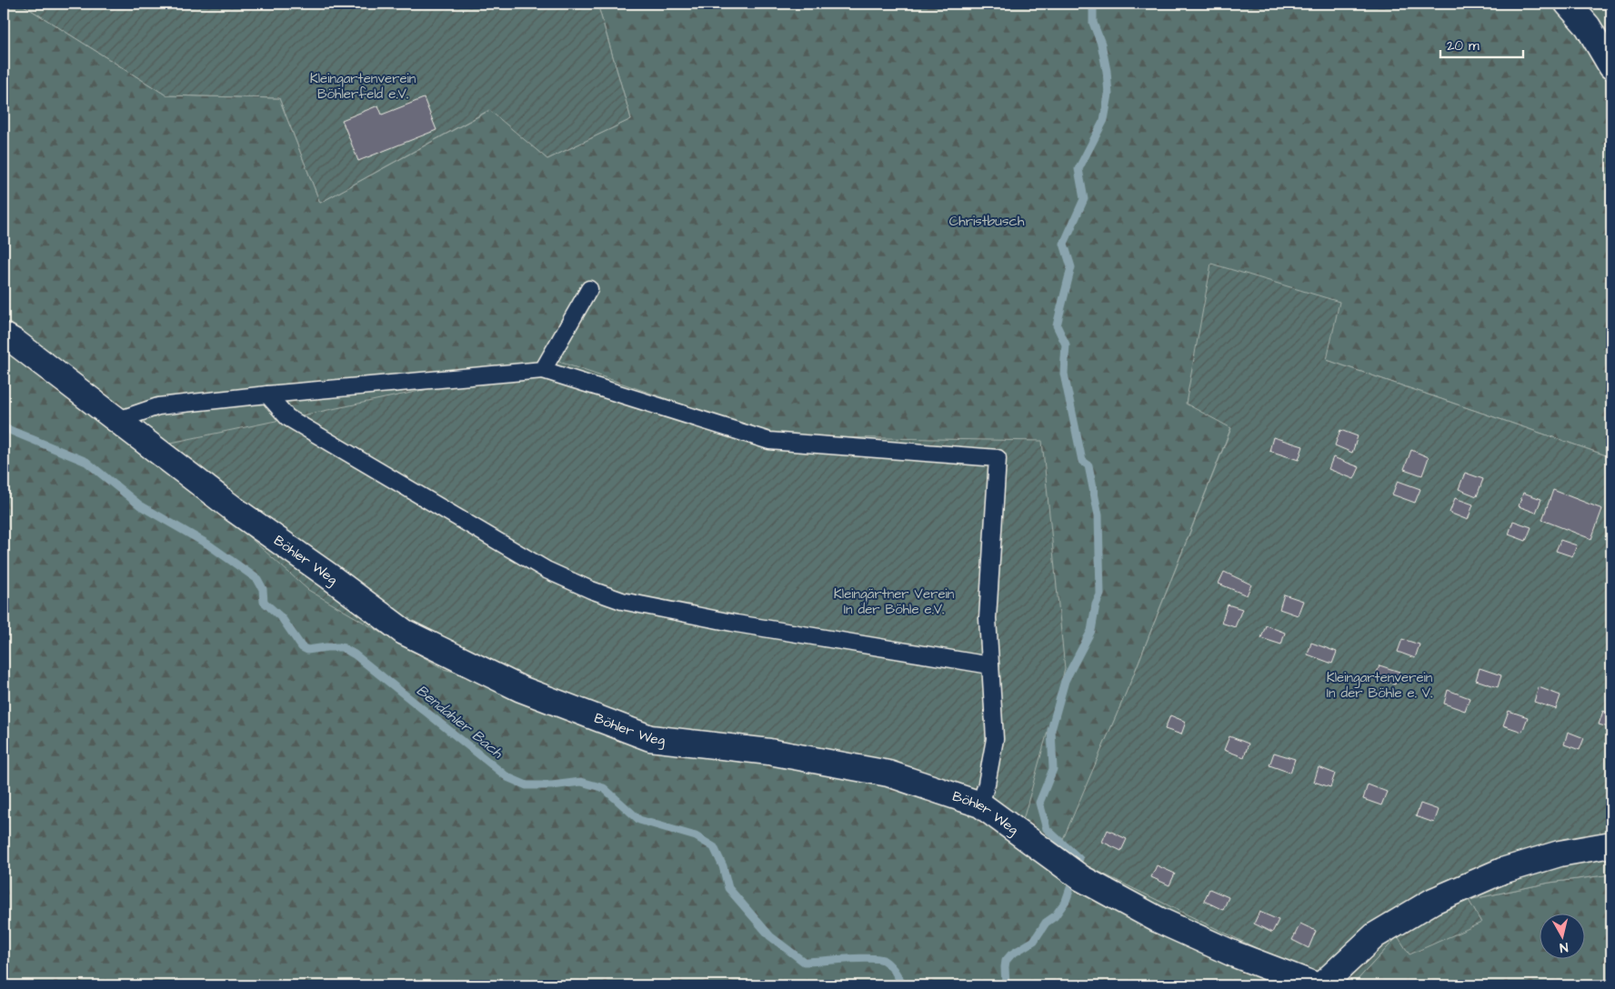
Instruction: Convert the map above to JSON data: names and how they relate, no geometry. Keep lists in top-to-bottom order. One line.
{"streets":{"street":["Böhler Weg"]},"water":["Bendahler Bach"],"parks":["Kleingartenverein Böhlerfeld e.V.","Christbusch","Kleingärtner Verein In der Böhle e.V.","Kleingartenverein In der Böhle e. V."],"scale_bar":"20 m","north":"bottom"}
